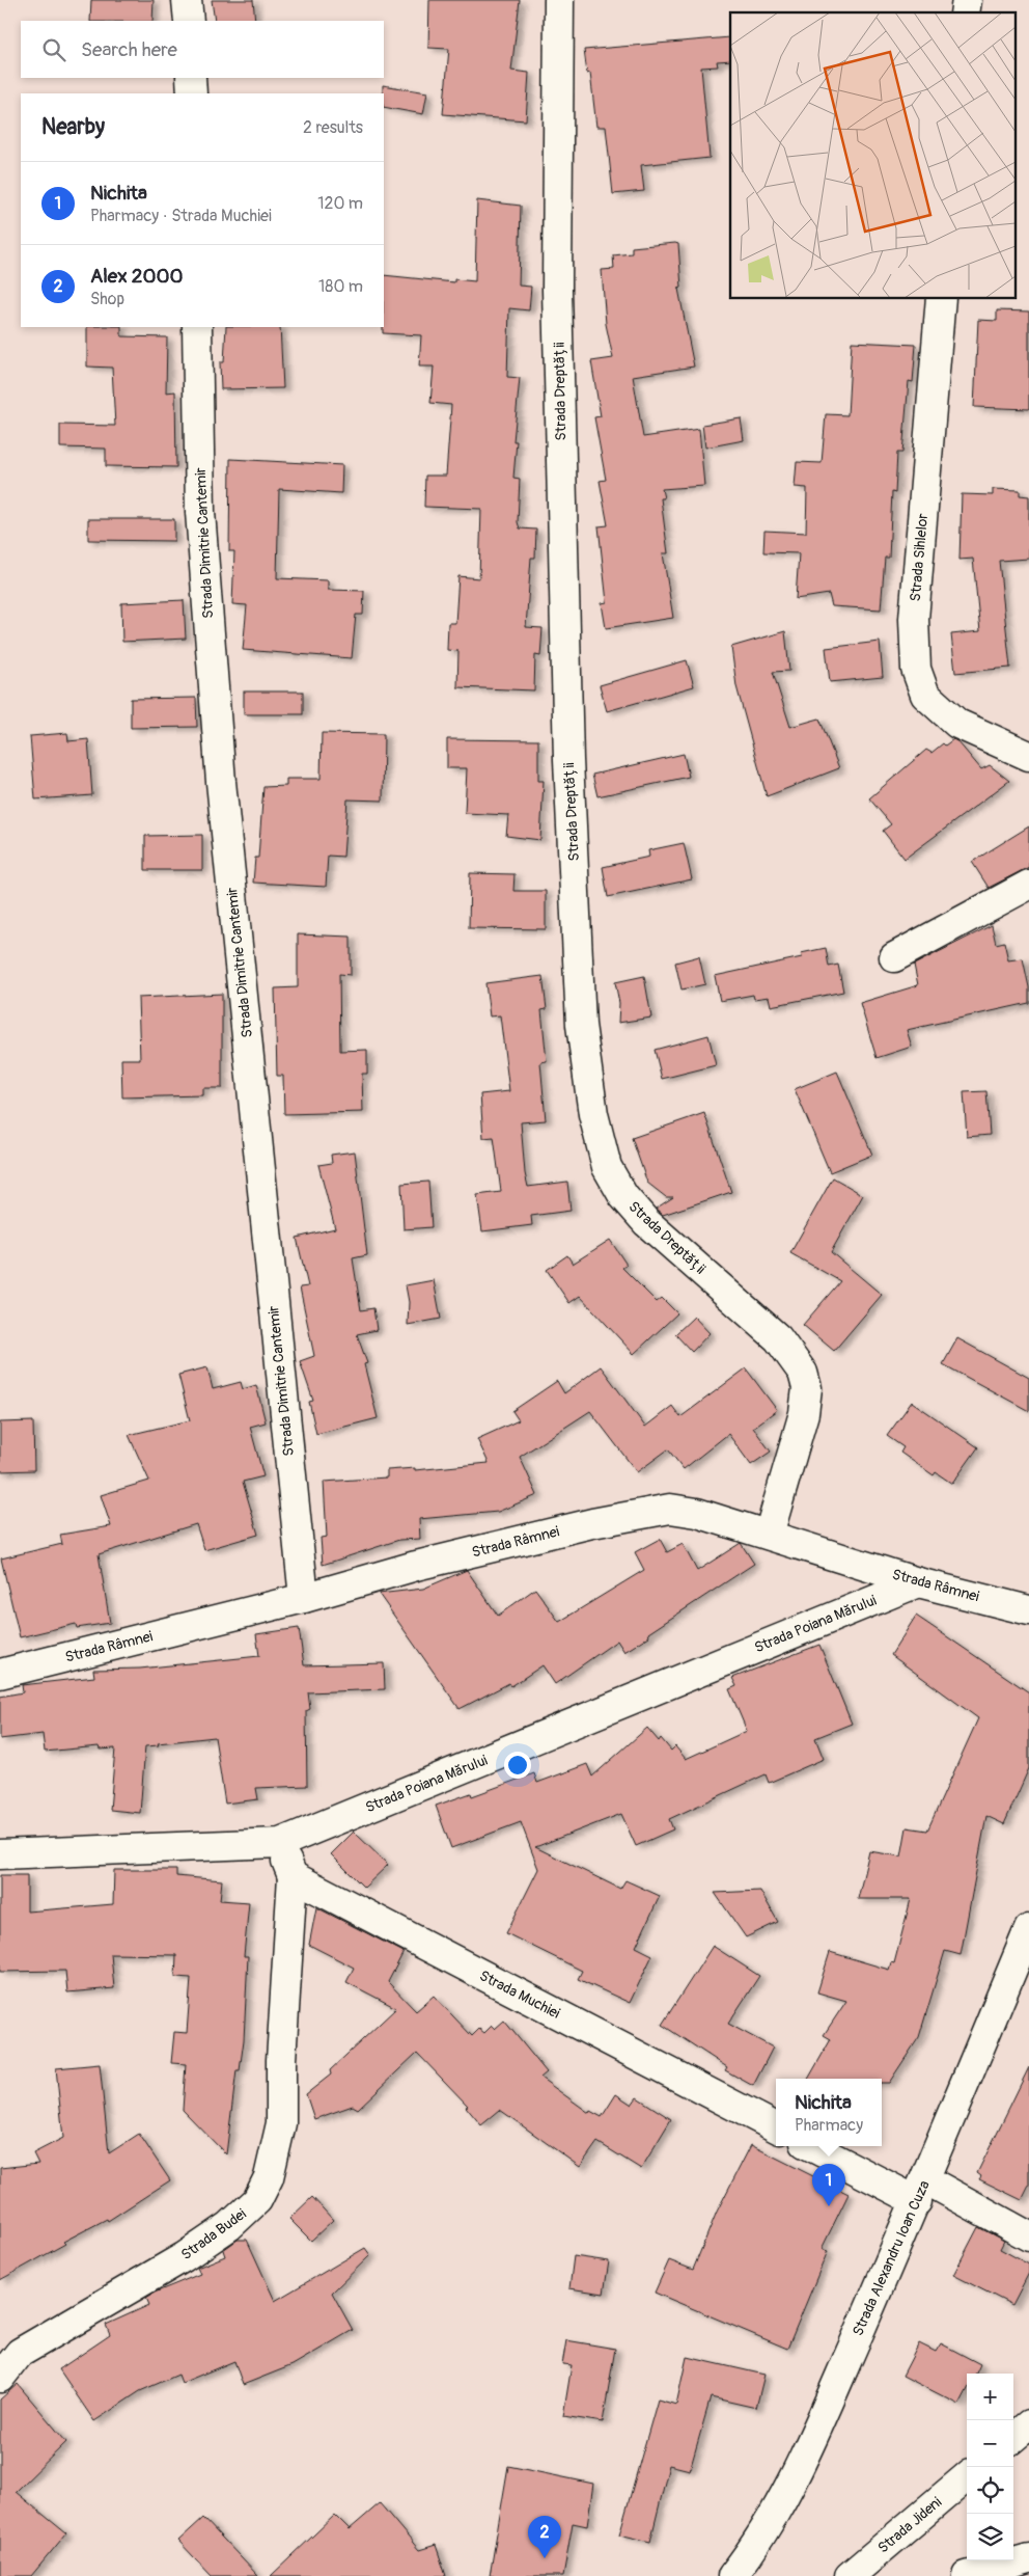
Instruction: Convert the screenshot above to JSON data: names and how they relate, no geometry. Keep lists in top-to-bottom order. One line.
{"streets":{"street":["Strada Dreptății","Strada Dimitrie Cantemir","Strada Sihlelor","Strada Râmnei","Strada Poiana Mărului","Strada Muchiei","Strada Budei","Strada Alexandru Ioan Cuza","Strada Jideni"]},"crossings":[["Strada Dreptății","Strada Râmnei"],["Strada Dimitrie Cantemir","Strada Râmnei"],["Strada Râmnei","Strada Poiana Mărului"],["Strada Muchiei","Strada Budei"]],"page":{"search":"Search here","heading":["Nearby","2 results"],"list":[{"mark":"1","name":"Nichita","note":"Pharmacy · Strada Muchiei","value":"120 m"},{"mark":"2","name":"Alex 2000","note":"Shop","value":"180 m"}],"popup":["Nichita","Pharmacy"],"pins":["1","2"],"map_buttons":["+","−"]}}
